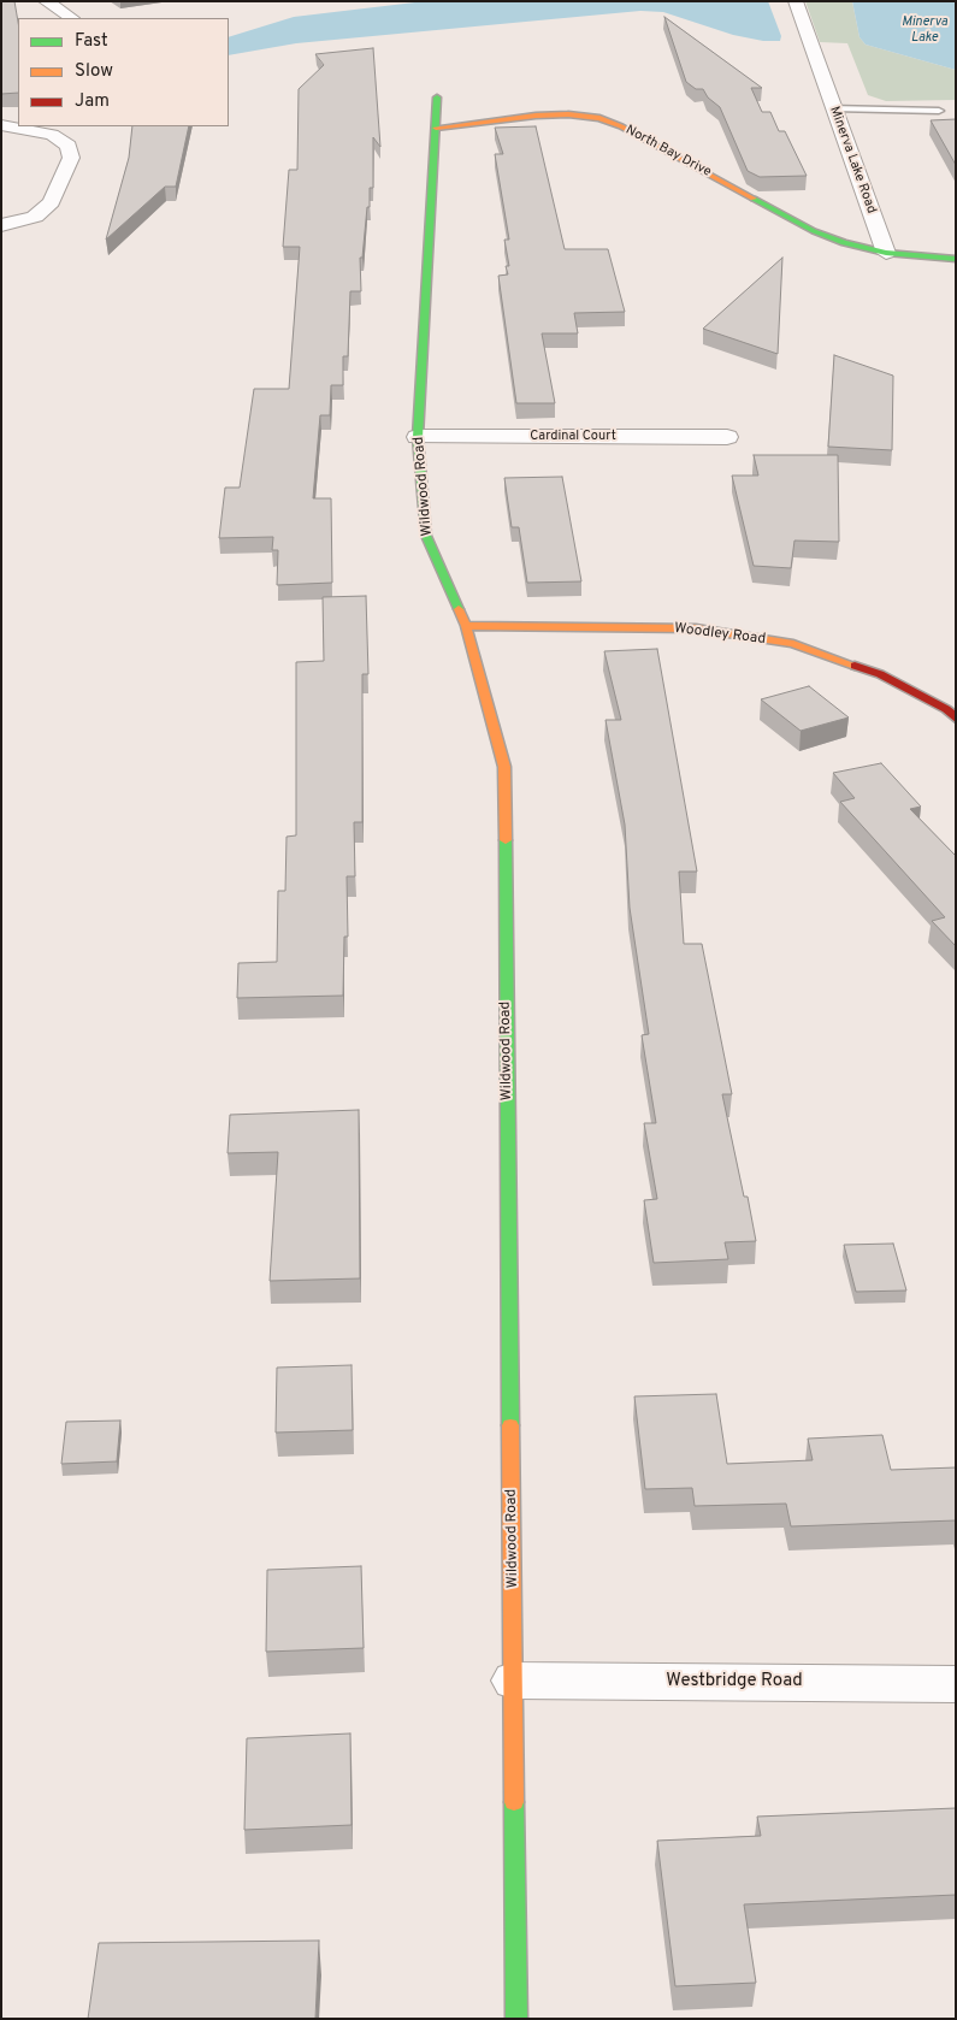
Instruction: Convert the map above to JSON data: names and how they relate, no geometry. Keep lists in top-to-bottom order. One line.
{"streets":{"street":["North Bay Drive","Minerva Lake Road","Cardinal Court","Wildwood Road","Woodley Road","Westbridge Road"]},"crossings":[["North Bay Drive","Minerva Lake Road"],["North Bay Drive","Wildwood Road"],["Cardinal Court","Wildwood Road"],["Wildwood Road","Woodley Road"],["Wildwood Road","Westbridge Road"]],"water":["Minerva Lake"],"legend":["Fast","Slow","Jam"]}
